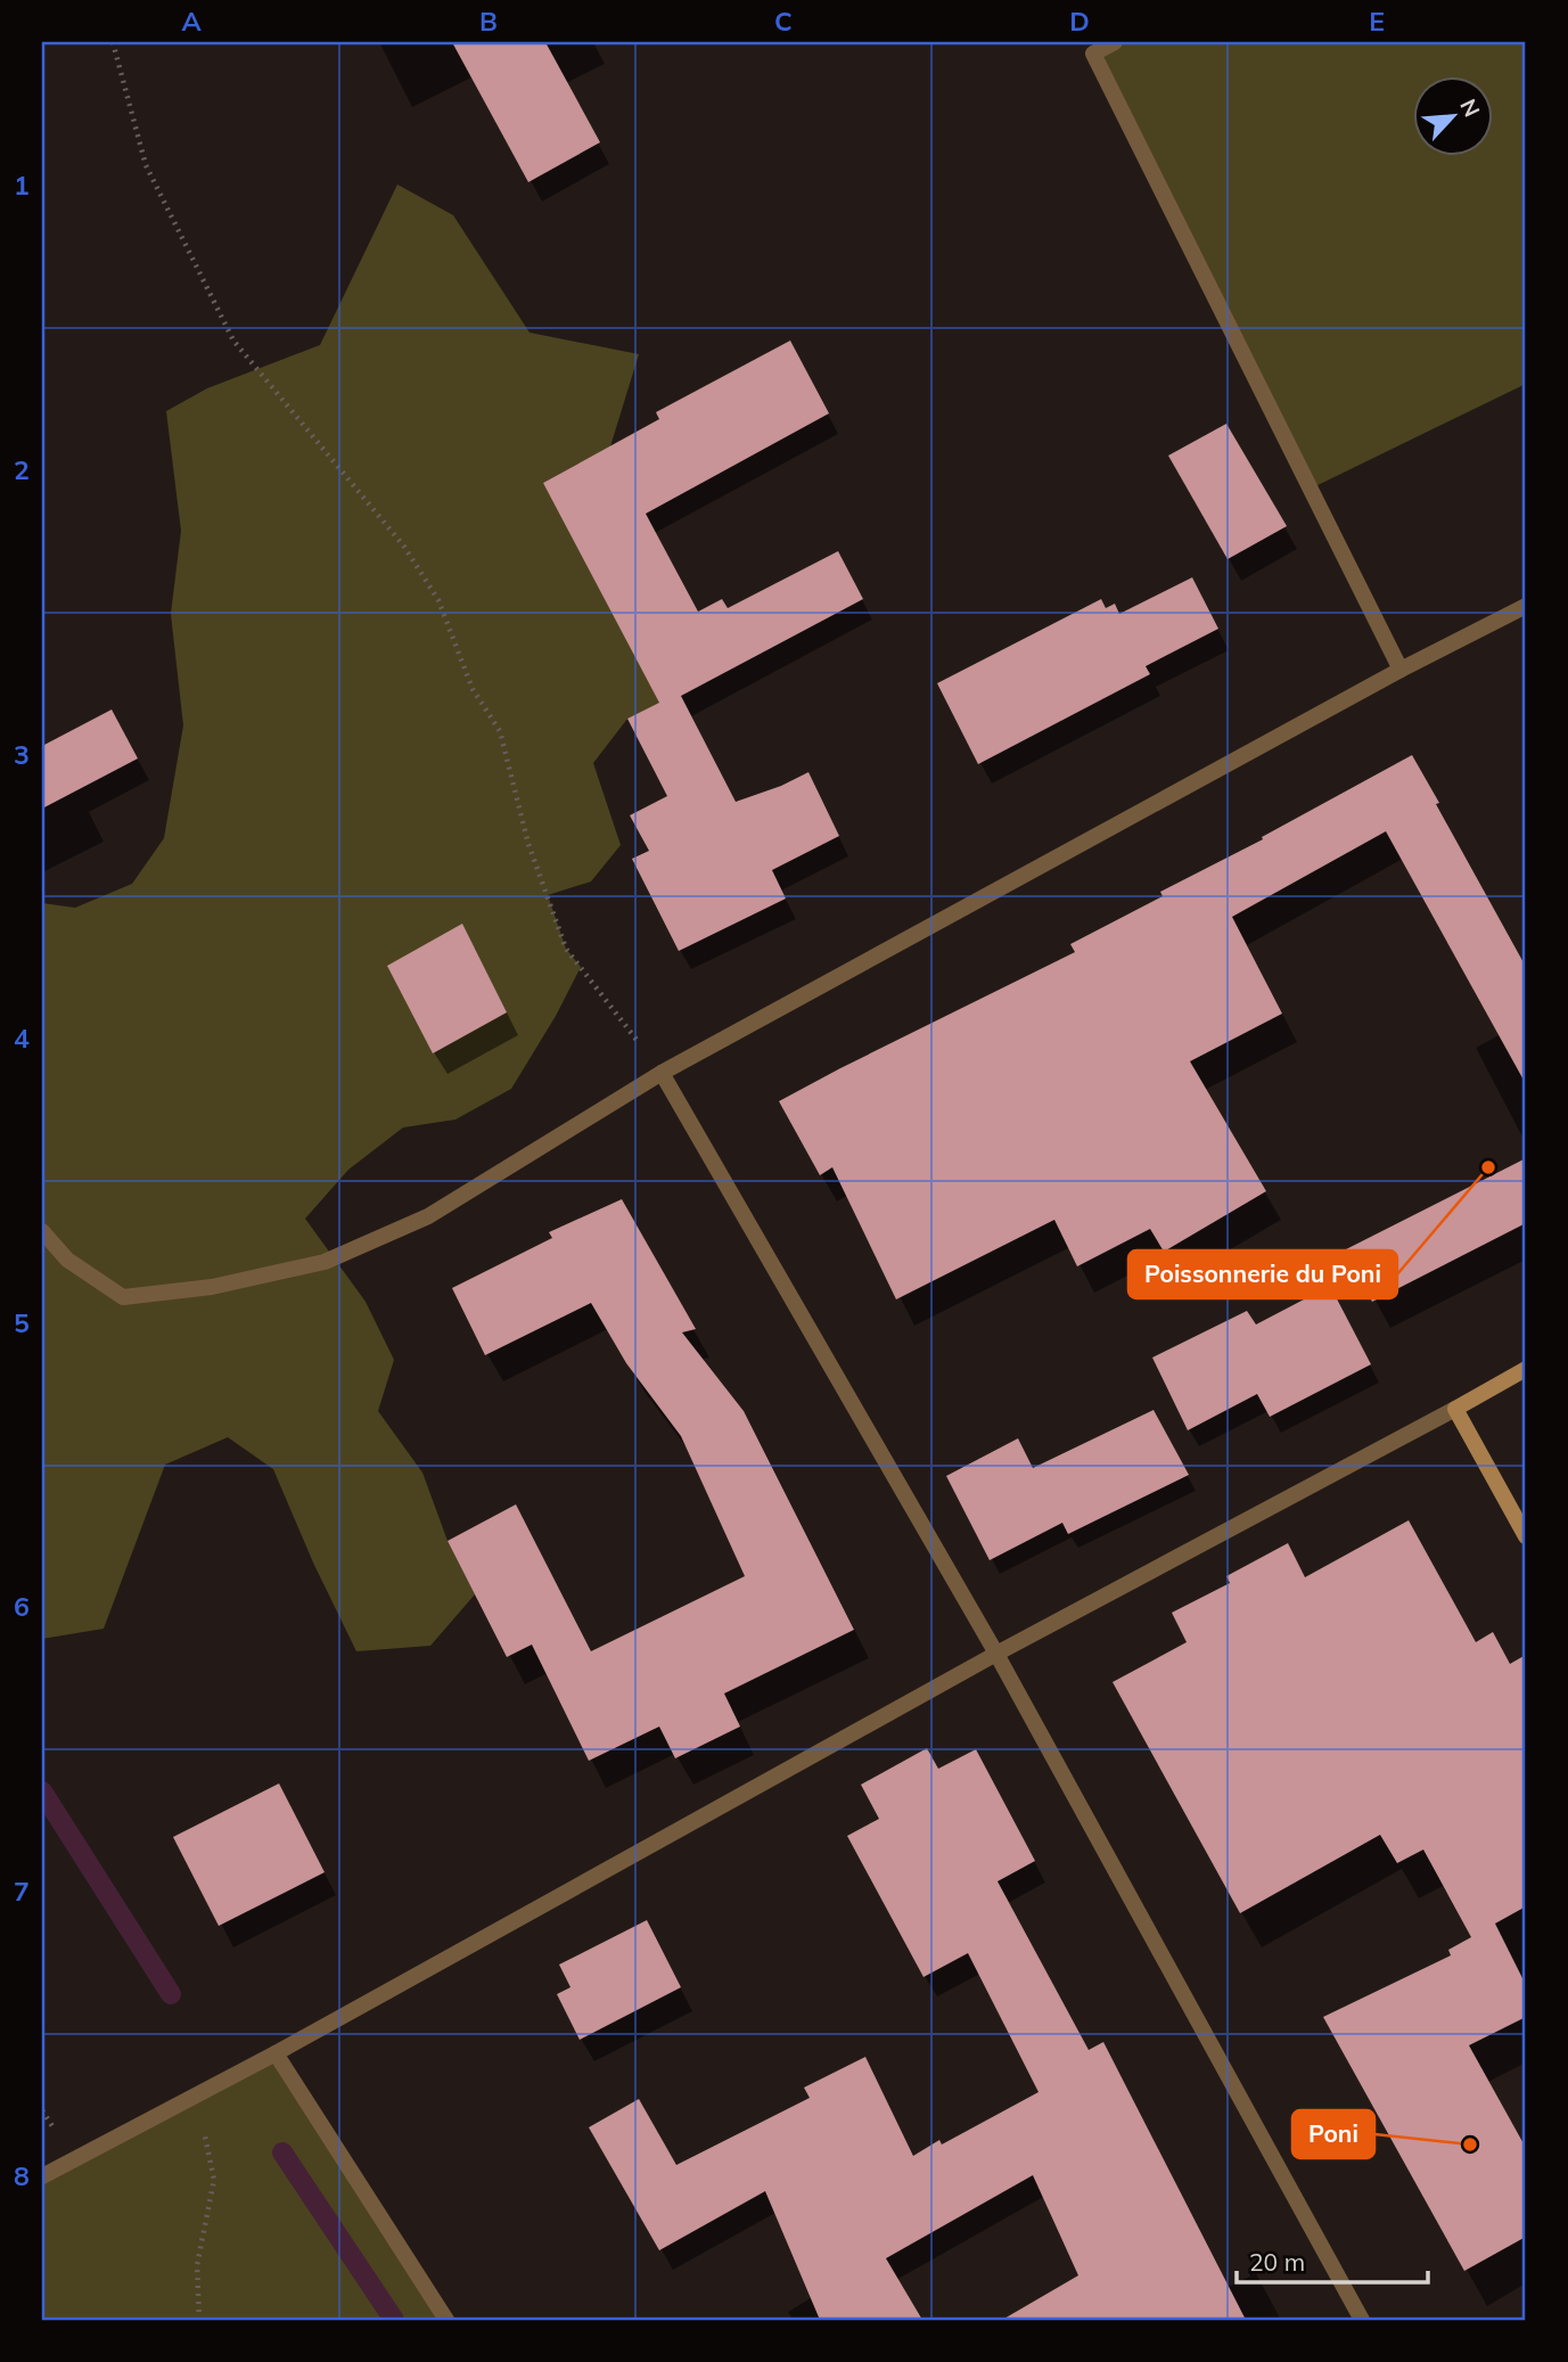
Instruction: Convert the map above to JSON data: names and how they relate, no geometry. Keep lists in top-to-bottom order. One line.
{"places":["Poissonnerie du Poni","Poni"],"scale_bar":"20 m","north":"top right","grid":{"columns":["A","B","C","D","E"],"rows":["1","2","3","4","5","6","7","8"]}}
